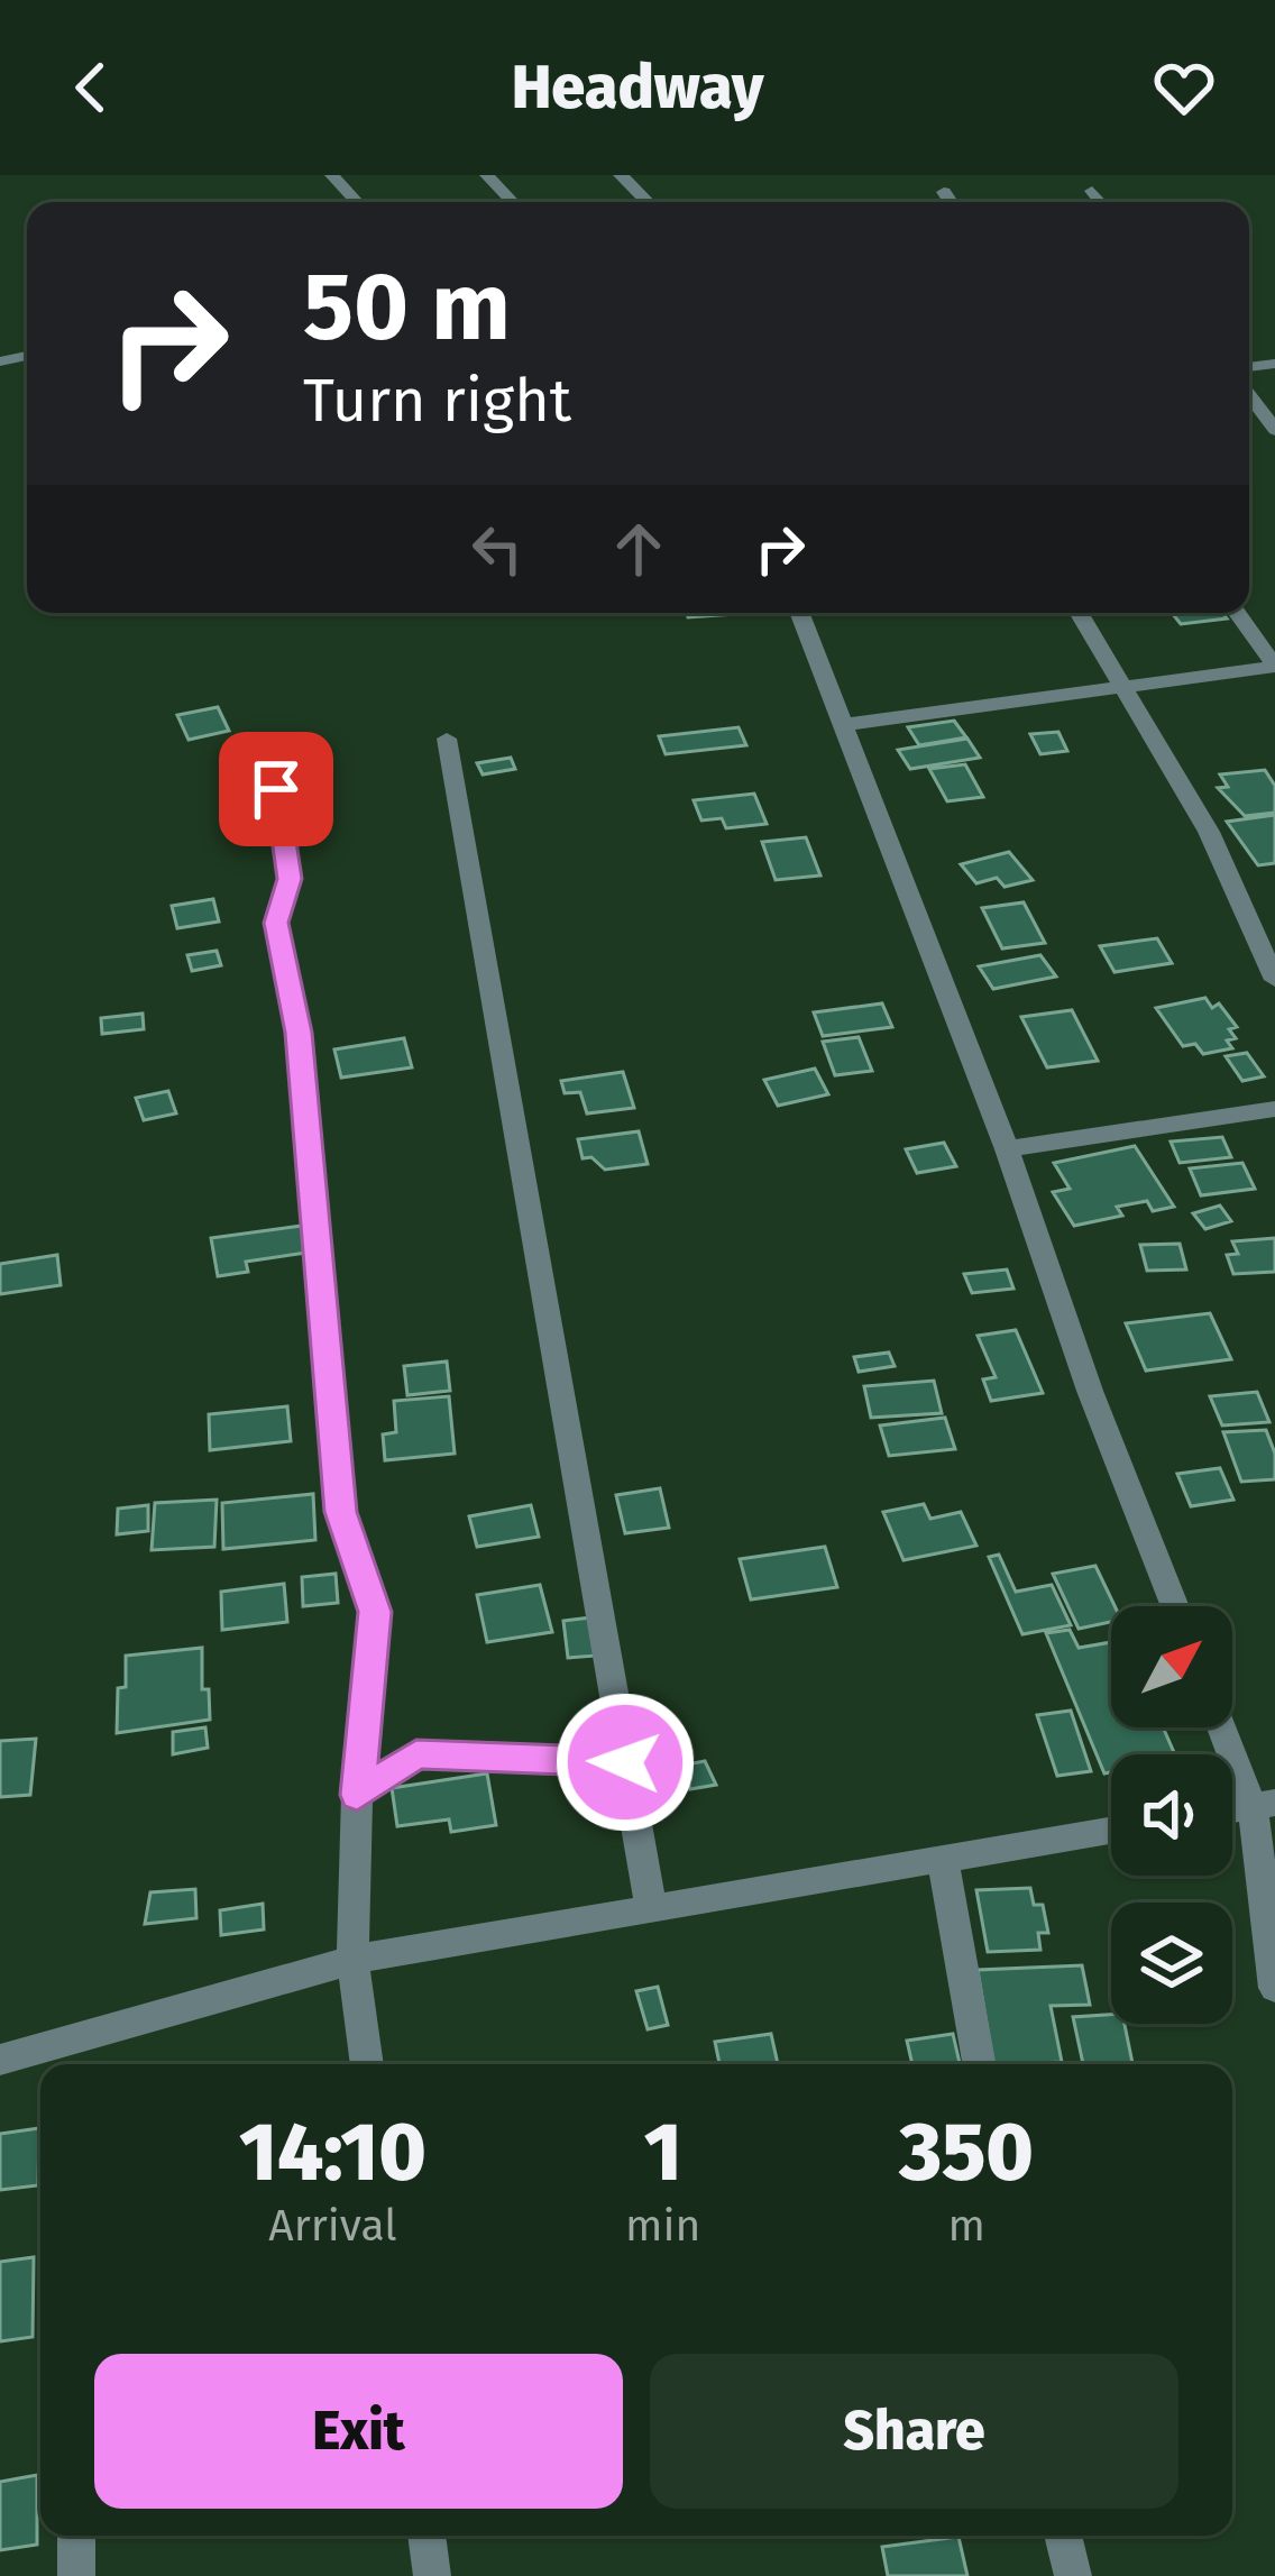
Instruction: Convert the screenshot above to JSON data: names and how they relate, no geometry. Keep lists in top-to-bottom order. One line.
{"north":"top right","page":{"header":"Headway","turn":["50 m","Turn right"],"eta":["14:10","Arrival","1","min","350","m"],"buttons":["Exit","Share"]}}
